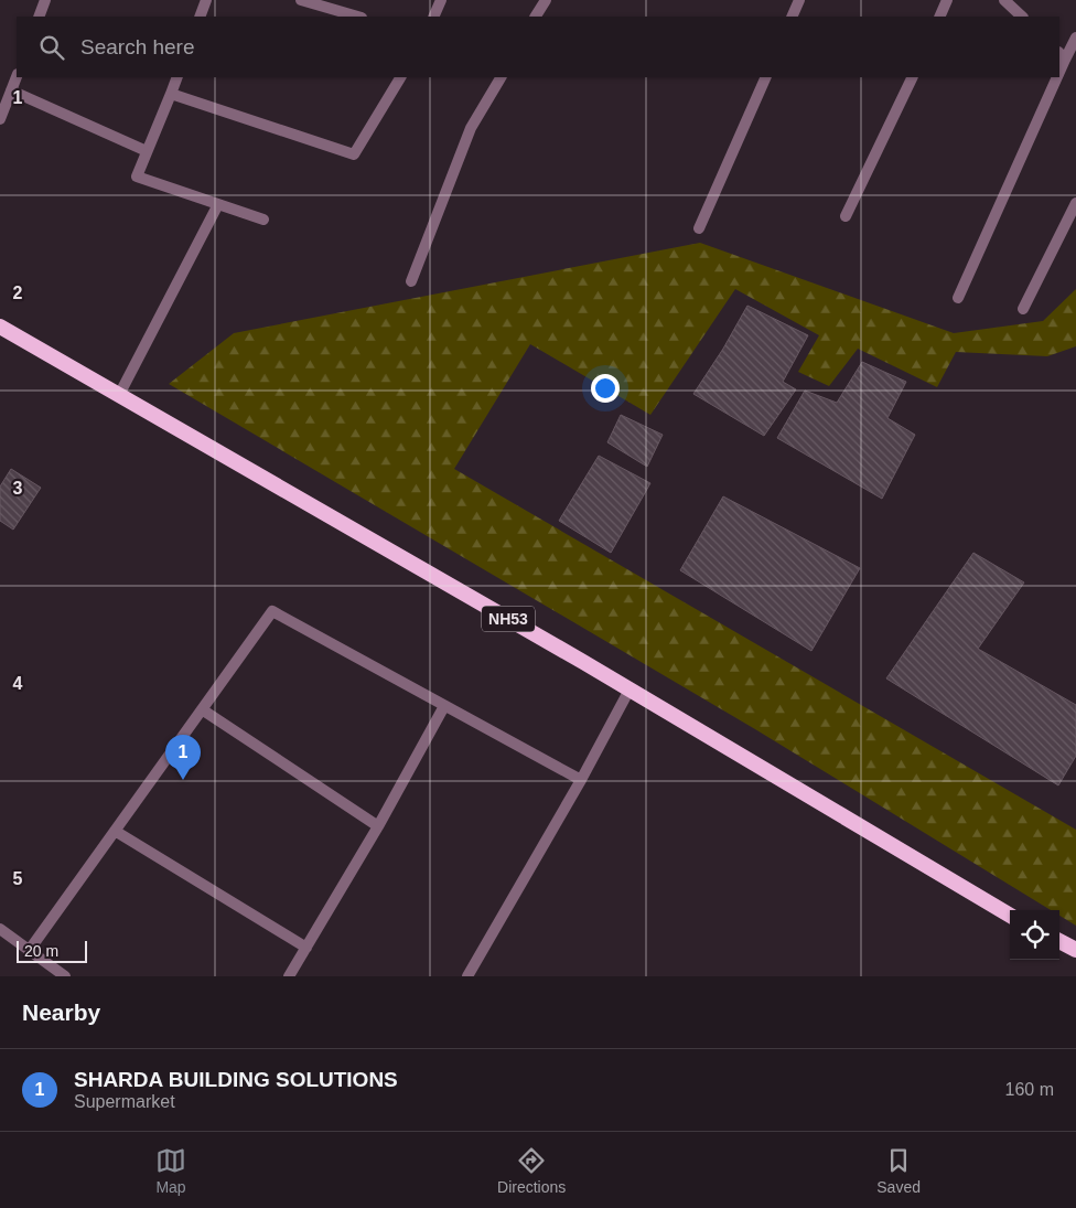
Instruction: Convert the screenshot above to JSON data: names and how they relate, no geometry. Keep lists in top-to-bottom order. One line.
{"streets":{"highway":["NH53"]},"scale_bar":"20 m","page":{"search":"Search here","pins":"1","scale":"20 m","heading":"Nearby","list":[{"mark":"1","name":"SHARDA BUILDING SOLUTIONS","note":"Supermarket","value":"160 m"}],"nav":["Map","Directions","Saved"]},"grid":{"rows":["1","2","3","4","5"]}}
